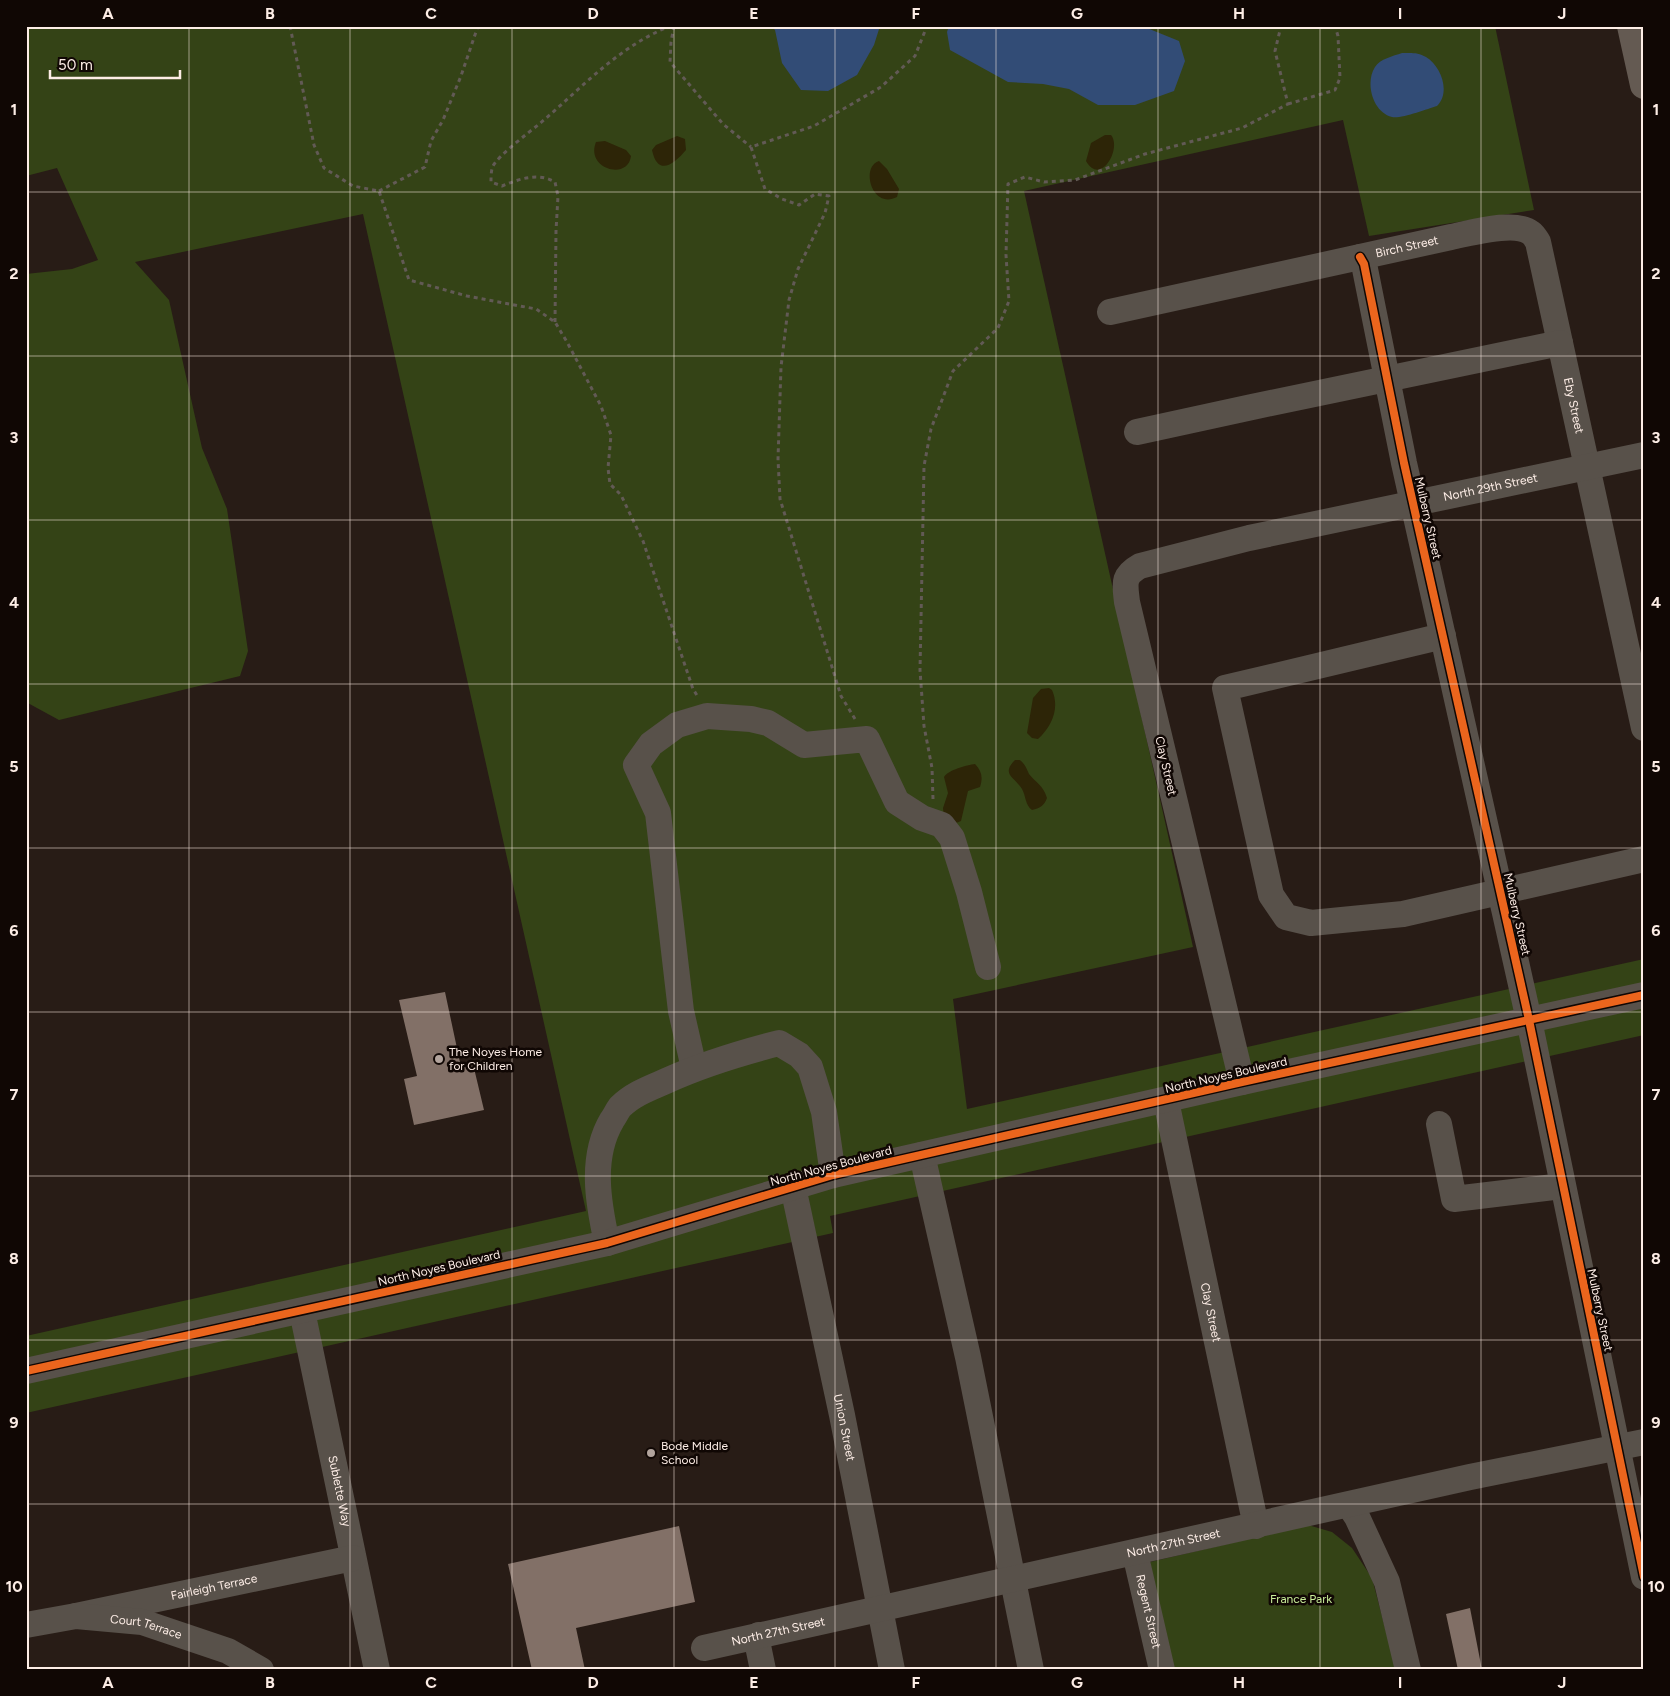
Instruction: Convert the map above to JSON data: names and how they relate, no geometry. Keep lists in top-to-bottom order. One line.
{"streets":{"street":["Birch Street","Eby Street","North 29th Street","Mulberry Street","Clay Street","North Noyes Boulevard","Union Street","Sublette Way","North 27th Street","Fairleigh Terrace","Regent Street","Court Terrace"]},"crossings":[["Birch Street","Eby Street"],["Birch Street","Mulberry Street"],["Eby Street","North 29th Street"],["North 29th Street","Mulberry Street"],["North 29th Street","Clay Street"],["Mulberry Street","North Noyes Boulevard"],["Mulberry Street","North 27th Street"],["Clay Street","North Noyes Boulevard"],["Clay Street","North 27th Street"],["North Noyes Boulevard","Union Street"],["North Noyes Boulevard","Sublette Way"],["Union Street","North 27th Street"],["Sublette Way","Fairleigh Terrace"],["North 27th Street","Regent Street"],["Fairleigh Terrace","Court Terrace"]],"parks":["France Park"],"places":["The Noyes Home for Children","Bode Middle School"],"scale_bar":"50 m","grid":{"columns":["A","B","C","D","E","F","G","H","I","J"],"rows":["1","2","3","4","5","6","7","8","9","10"]}}
